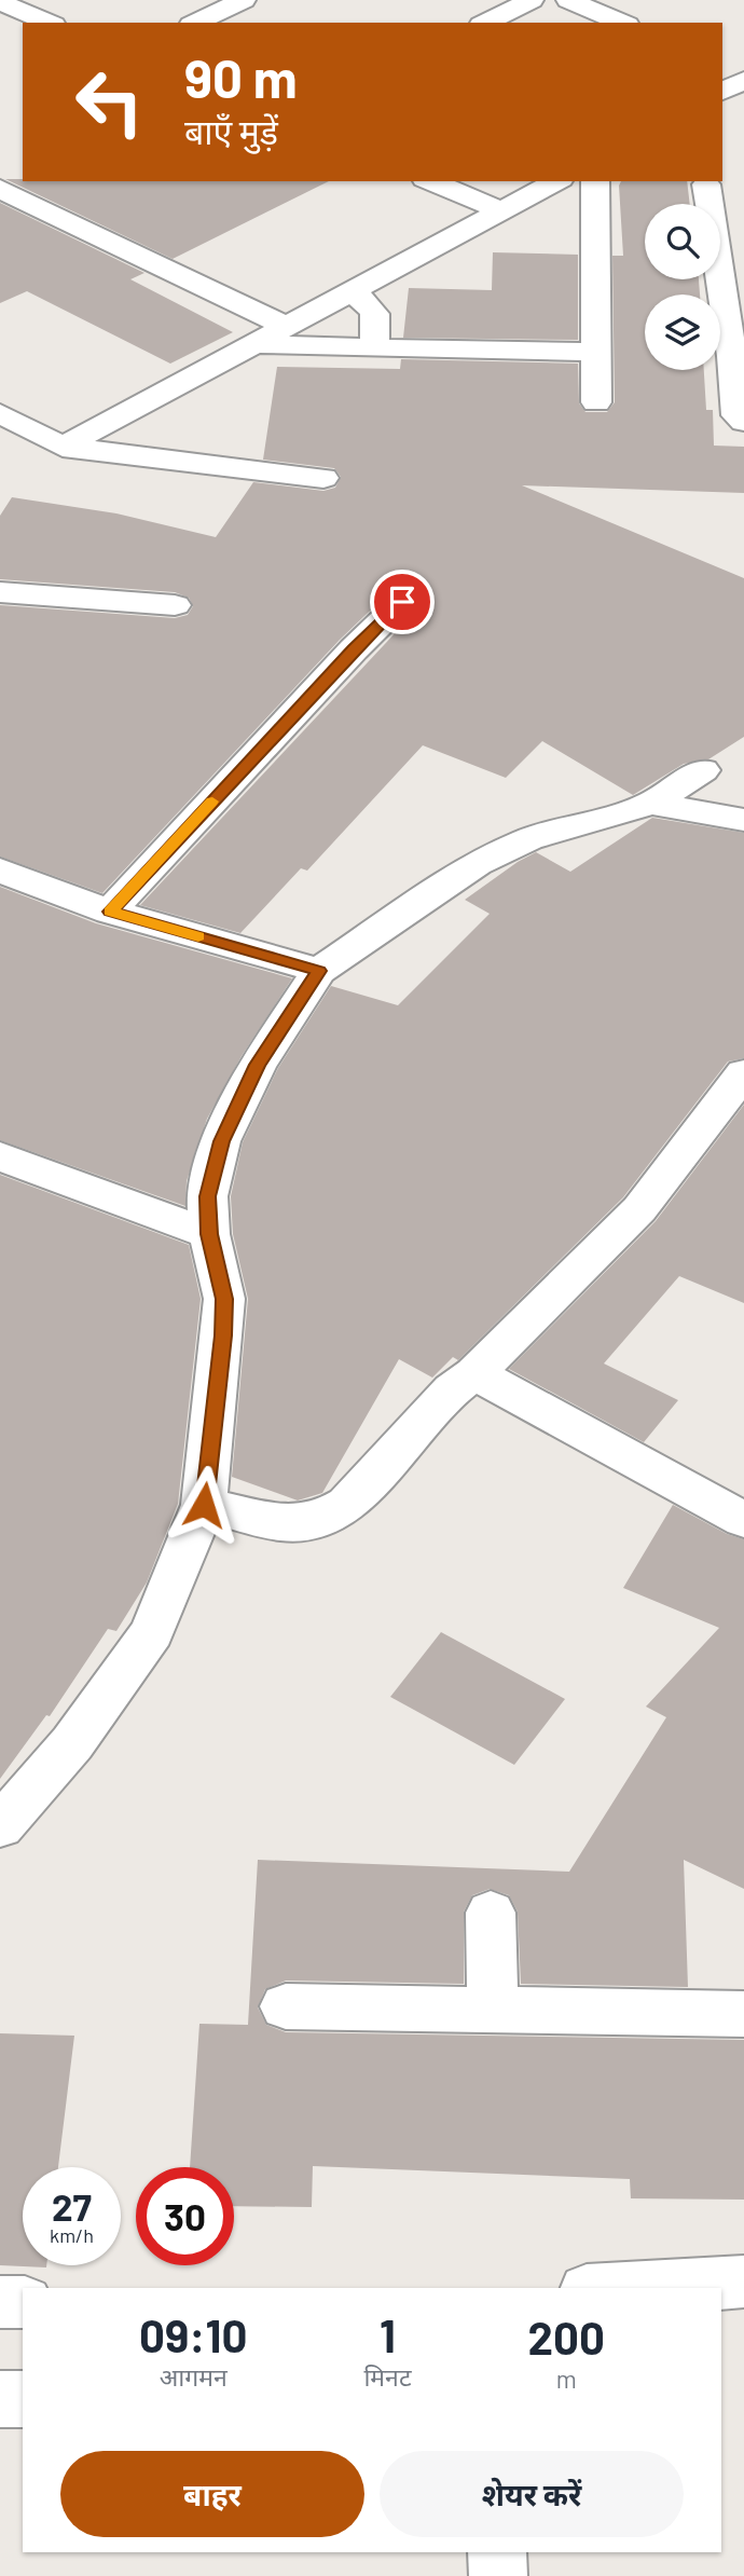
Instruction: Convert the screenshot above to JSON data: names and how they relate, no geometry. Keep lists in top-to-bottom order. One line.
{"page":{"turn":["90 m","बाएँ मुड़ें"],"speed":"27 km/h","limit":"30","eta":["09:10","आगमन","1","मिनट","200","m"],"buttons":["बाहर","शेयर करें"]}}
